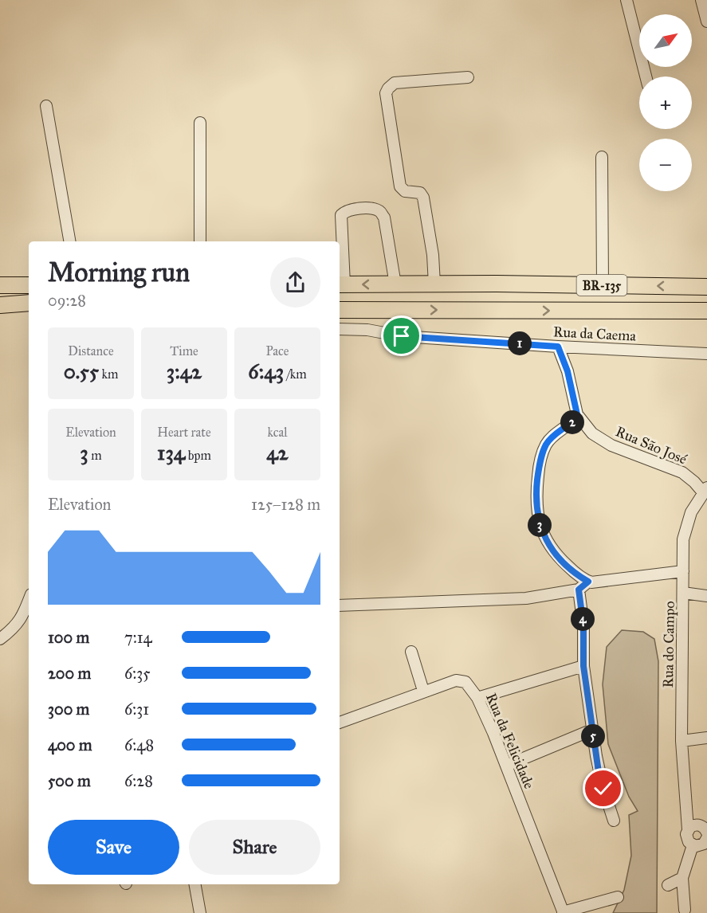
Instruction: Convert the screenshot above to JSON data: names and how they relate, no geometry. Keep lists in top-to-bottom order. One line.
{"streets":{"highway":["BR-135"],"street":["Rua da Caema","Rua São José","Rua do Campo","Rua da Felicidade"]},"crossings":[["Rua da Caema","Rua São José"],["Rua São José","Rua do Campo"]],"north":"top right","page":{"map_buttons":["+","−"],"heading":["Morning run","09:28"],"stats":[["Distance","0.55 km"],["Time","3:42"],["Pace","6:43 /km"],["Elevation","3 m"],["Heart rate","134 bpm"],["kcal","42"]],"pins":["1","2","3","4","5"],"chart":["Elevation","125–128 m"],"list":[{"name":"100 m","note":"7:14"},{"name":"200 m","note":"6:35"},{"name":"300 m","note":"6:31"},{"name":"400 m","note":"6:48"},{"name":"500 m","note":"6:28"}],"buttons":["Save","Share"]}}
